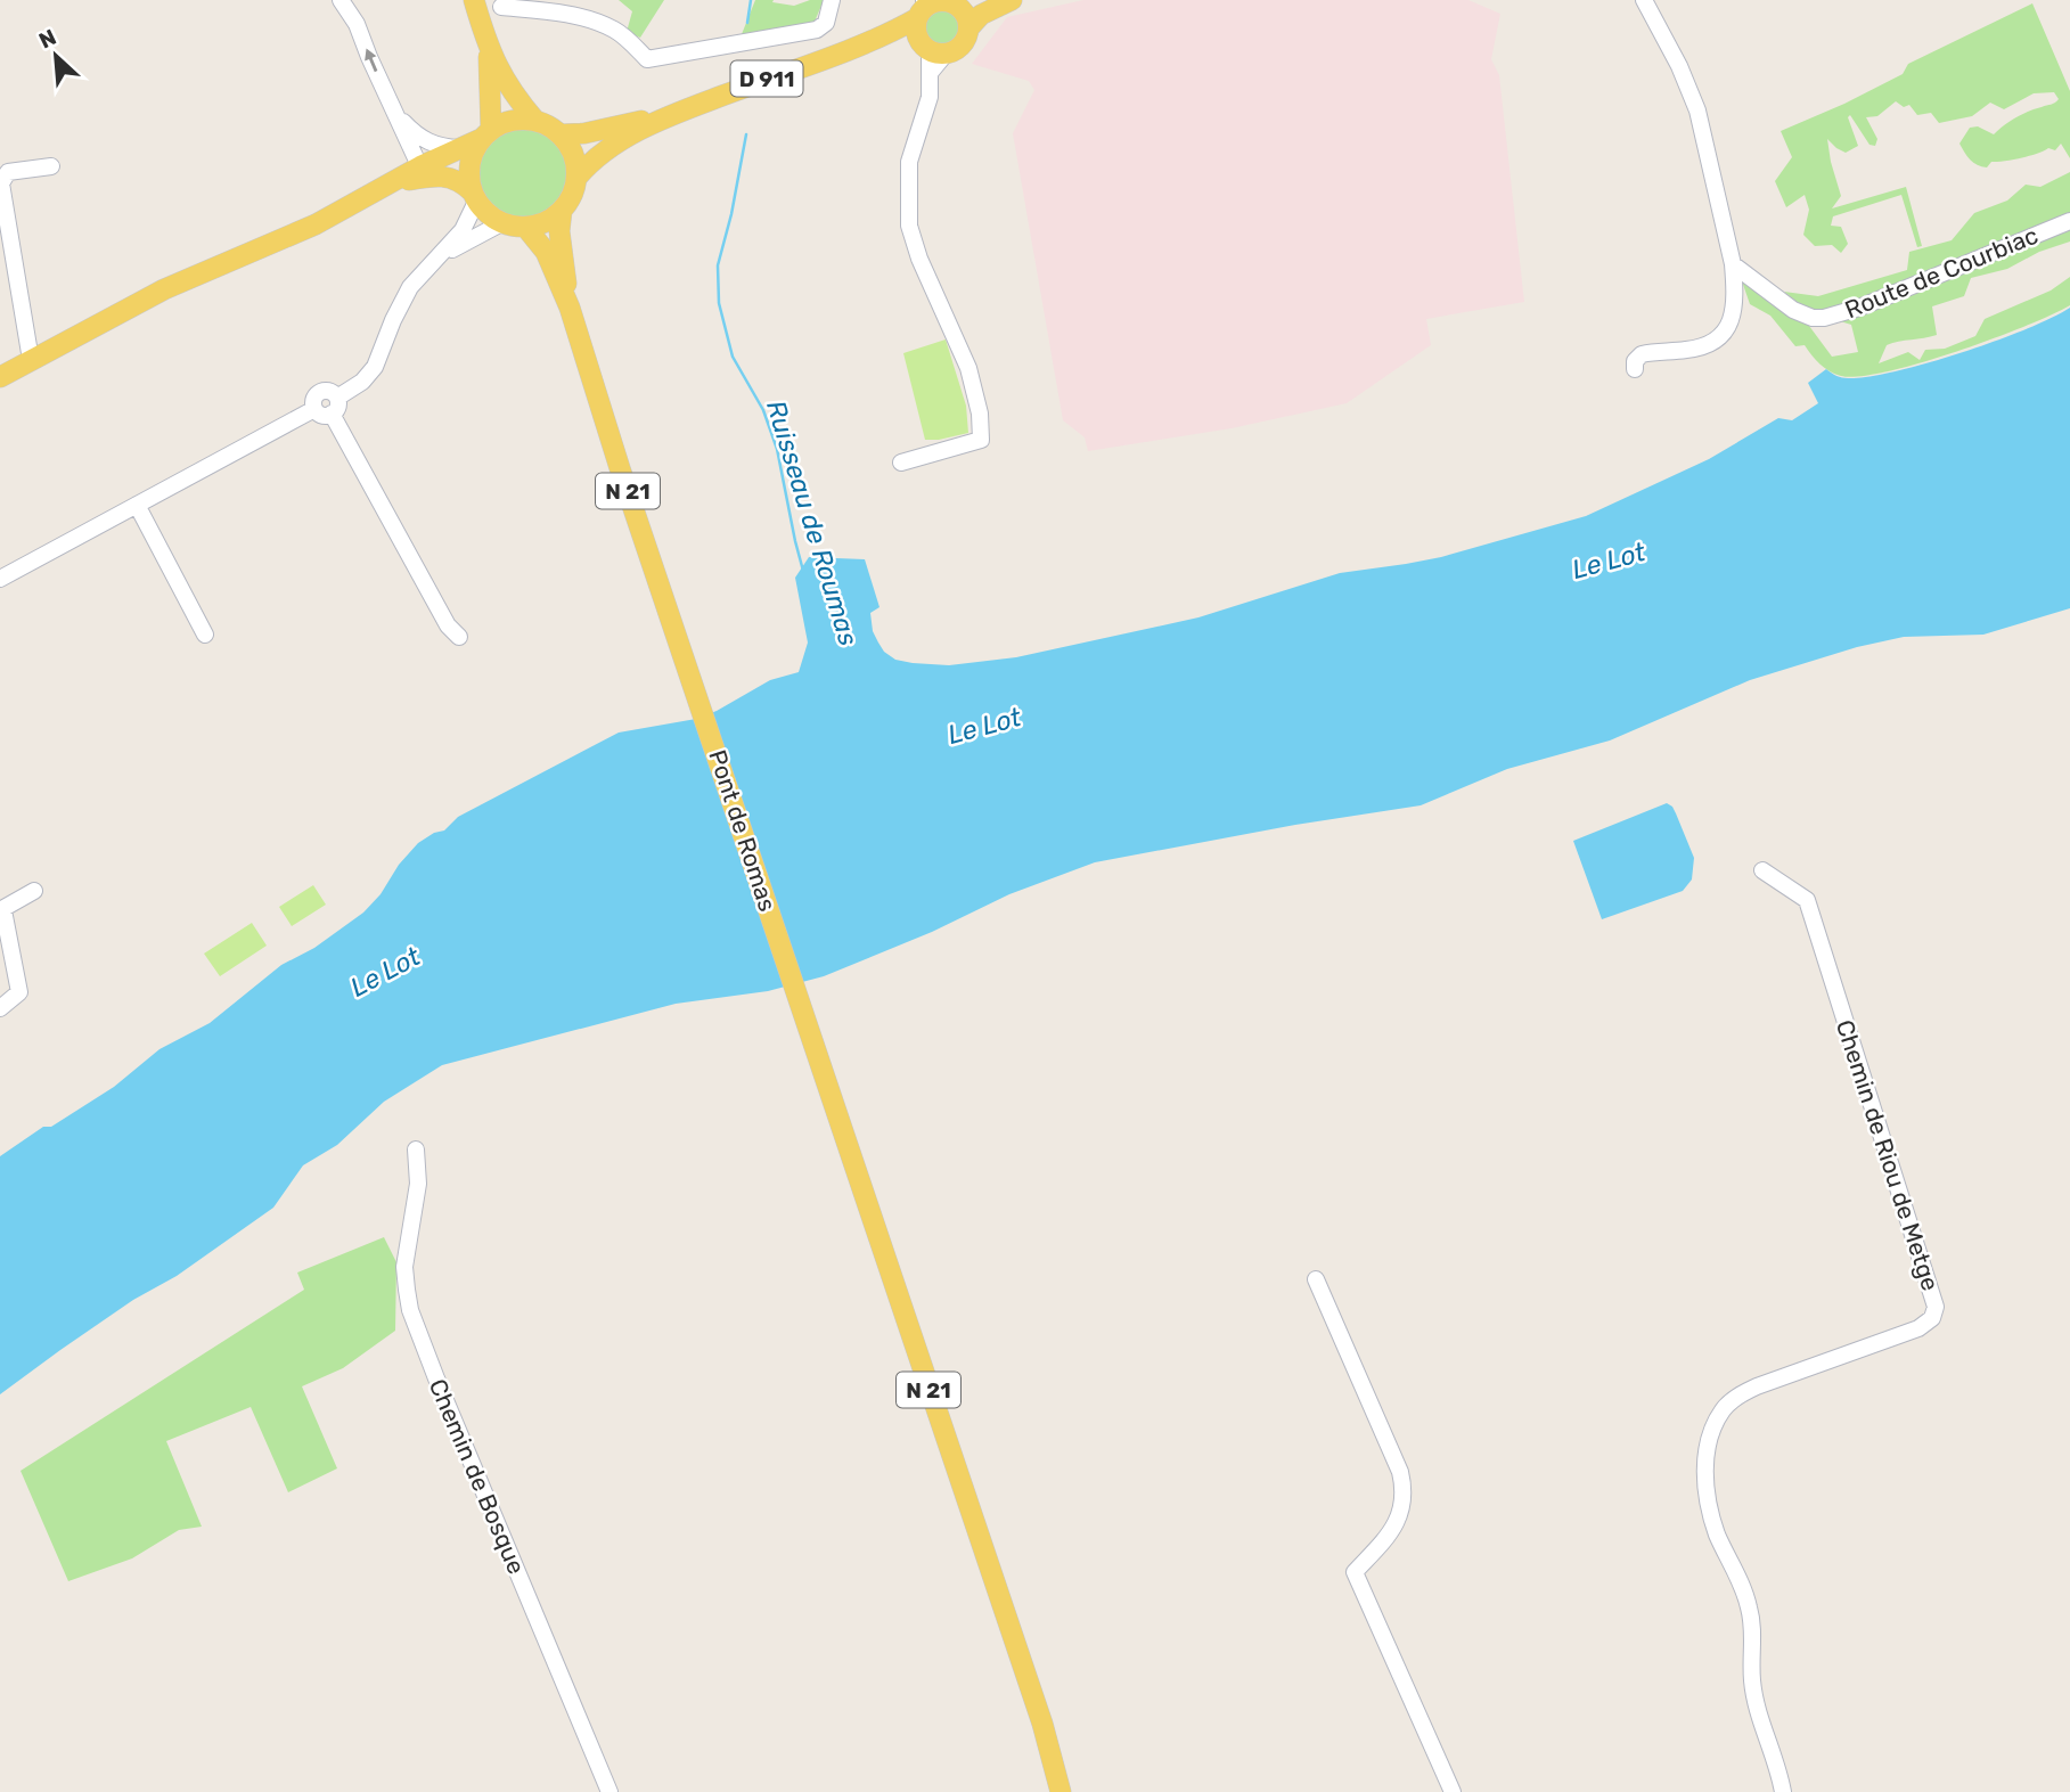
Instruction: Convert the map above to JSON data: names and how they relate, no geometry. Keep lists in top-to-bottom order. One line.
{"streets":{"main road":["D 911","N 21","Pont de Romas"],"street":["Route de Courbiac","Chemin de Riou de Metge","Chemin de Bosque"]},"crossings":[["D 911","N 21"],["N 21","Pont de Romas"]],"water":["Ruisseau de Roumas","Le Lot"],"north":"top left"}
